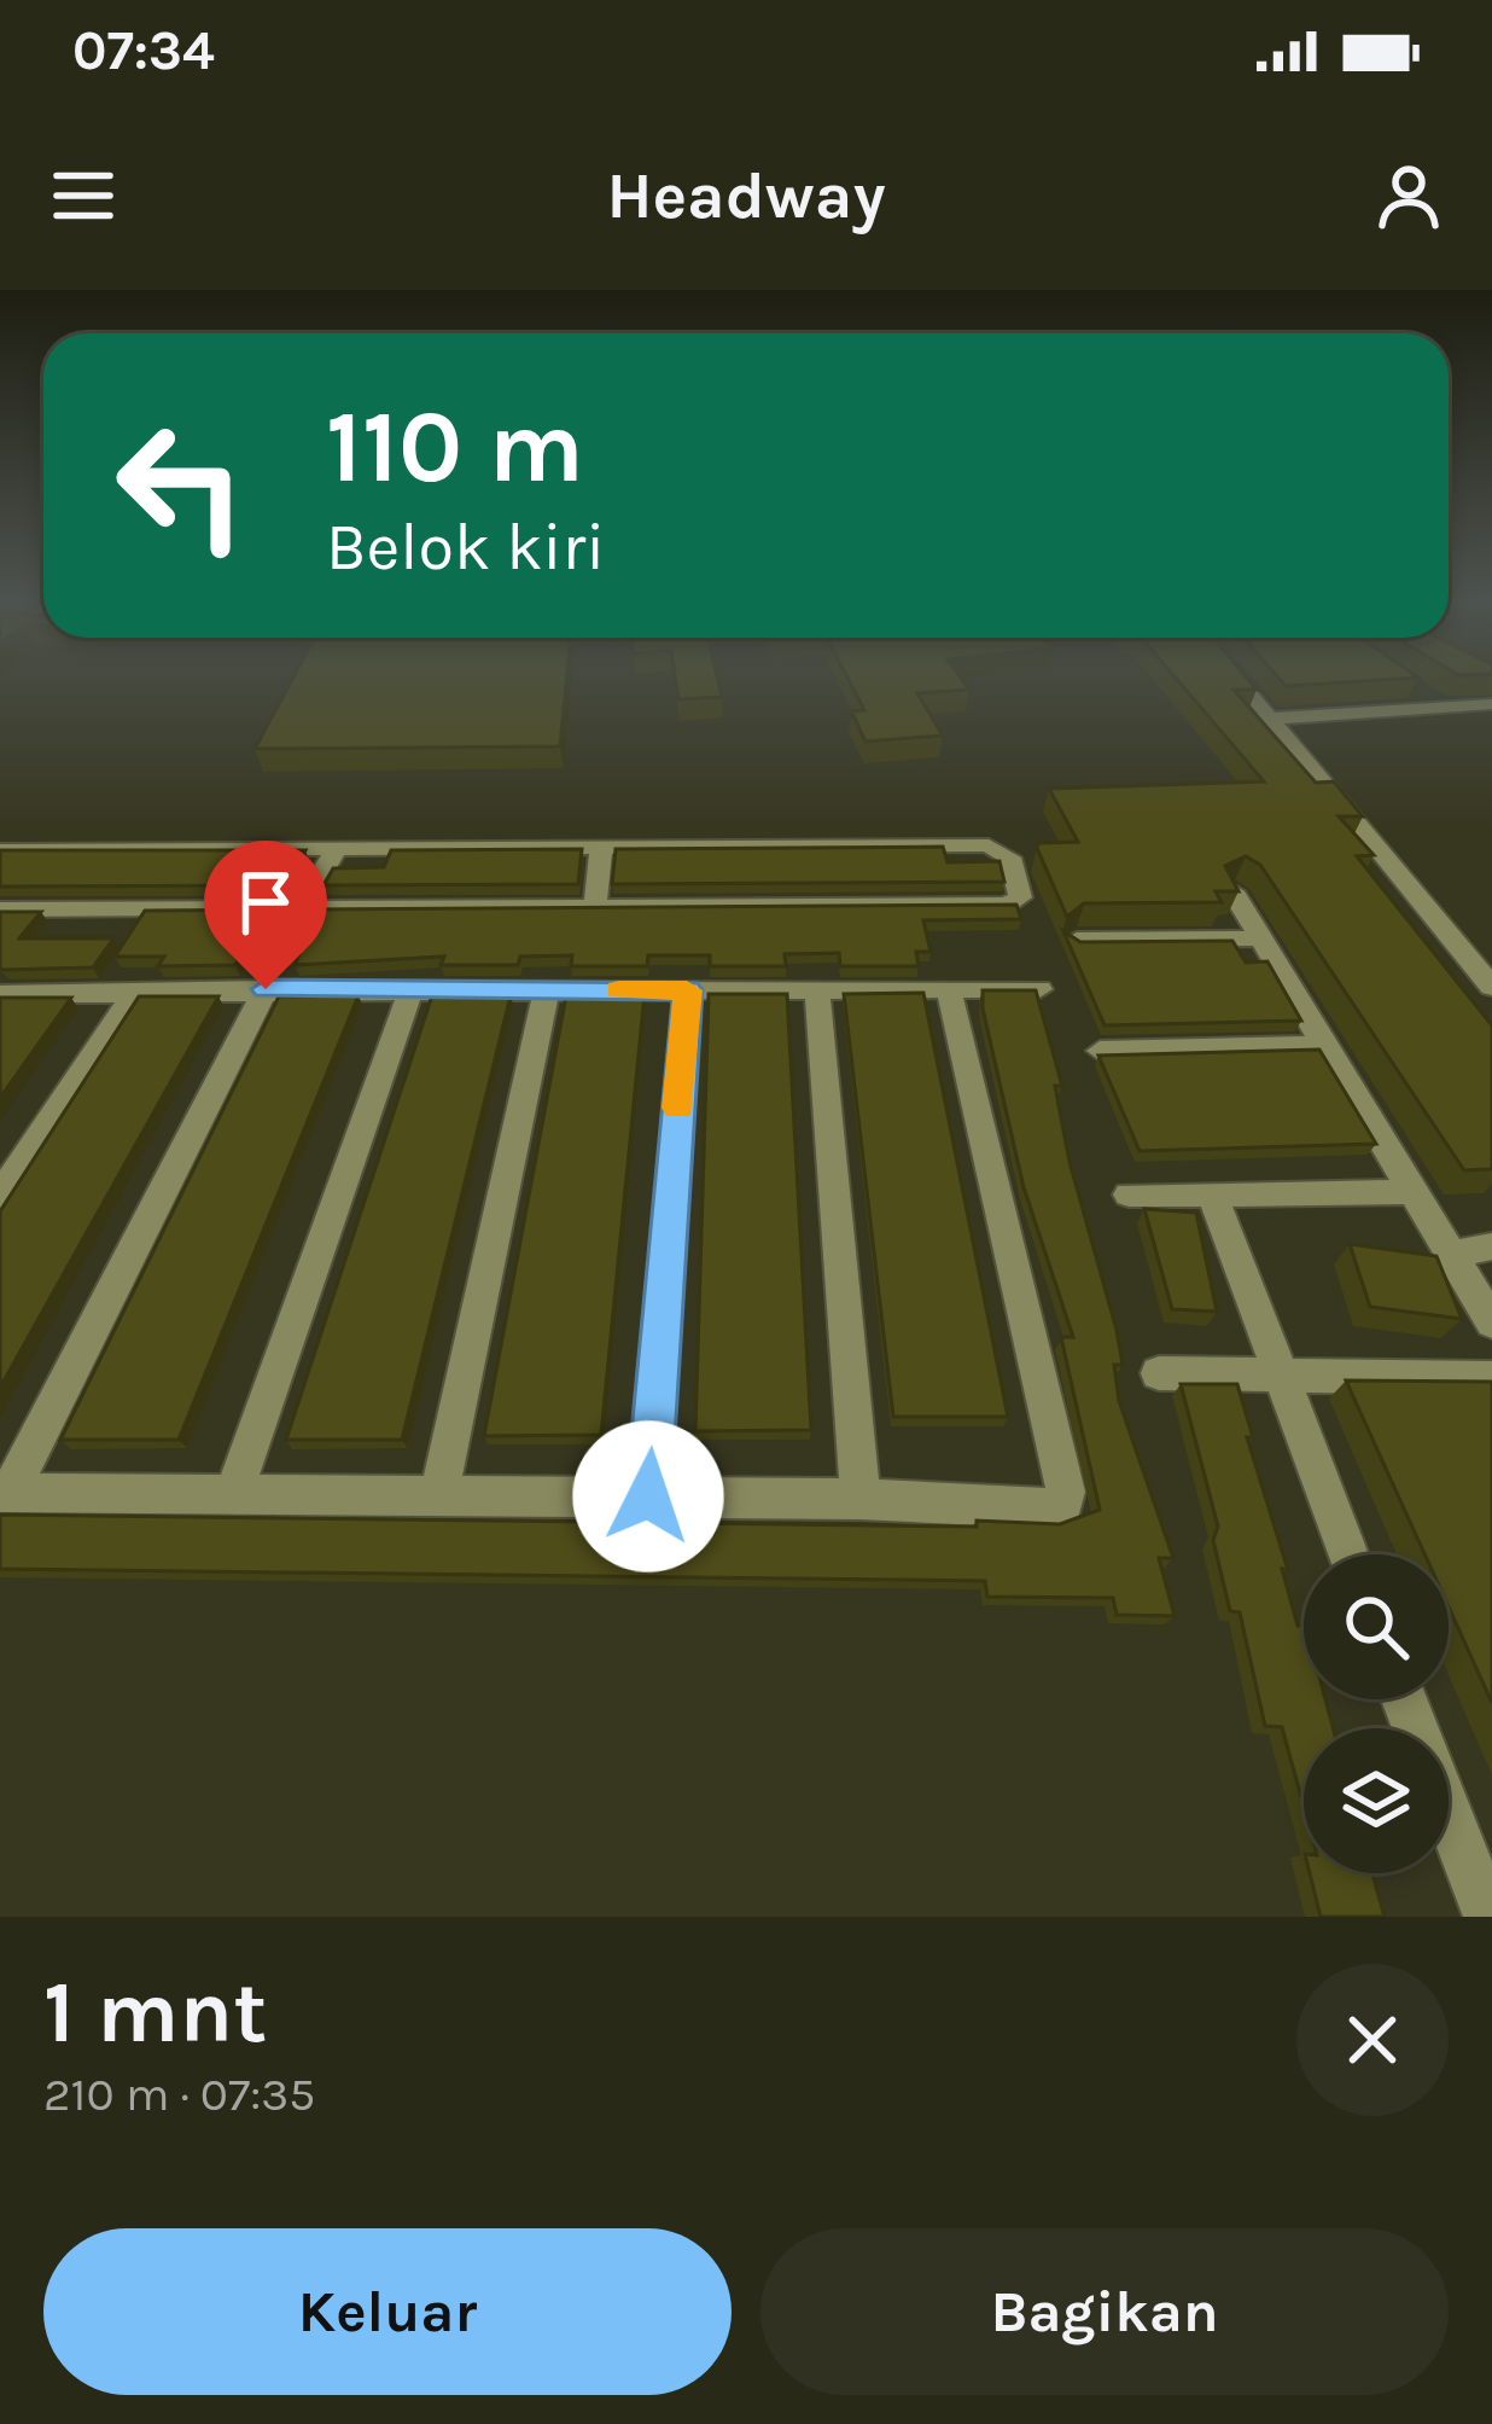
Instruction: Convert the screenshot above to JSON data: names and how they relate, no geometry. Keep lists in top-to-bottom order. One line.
{"page":{"status":"07:34","header":"Headway","turn":["110 m","Belok kiri"],"heading":["1 mnt","210 m · 07:35"],"buttons":["Keluar","Bagikan"]}}
